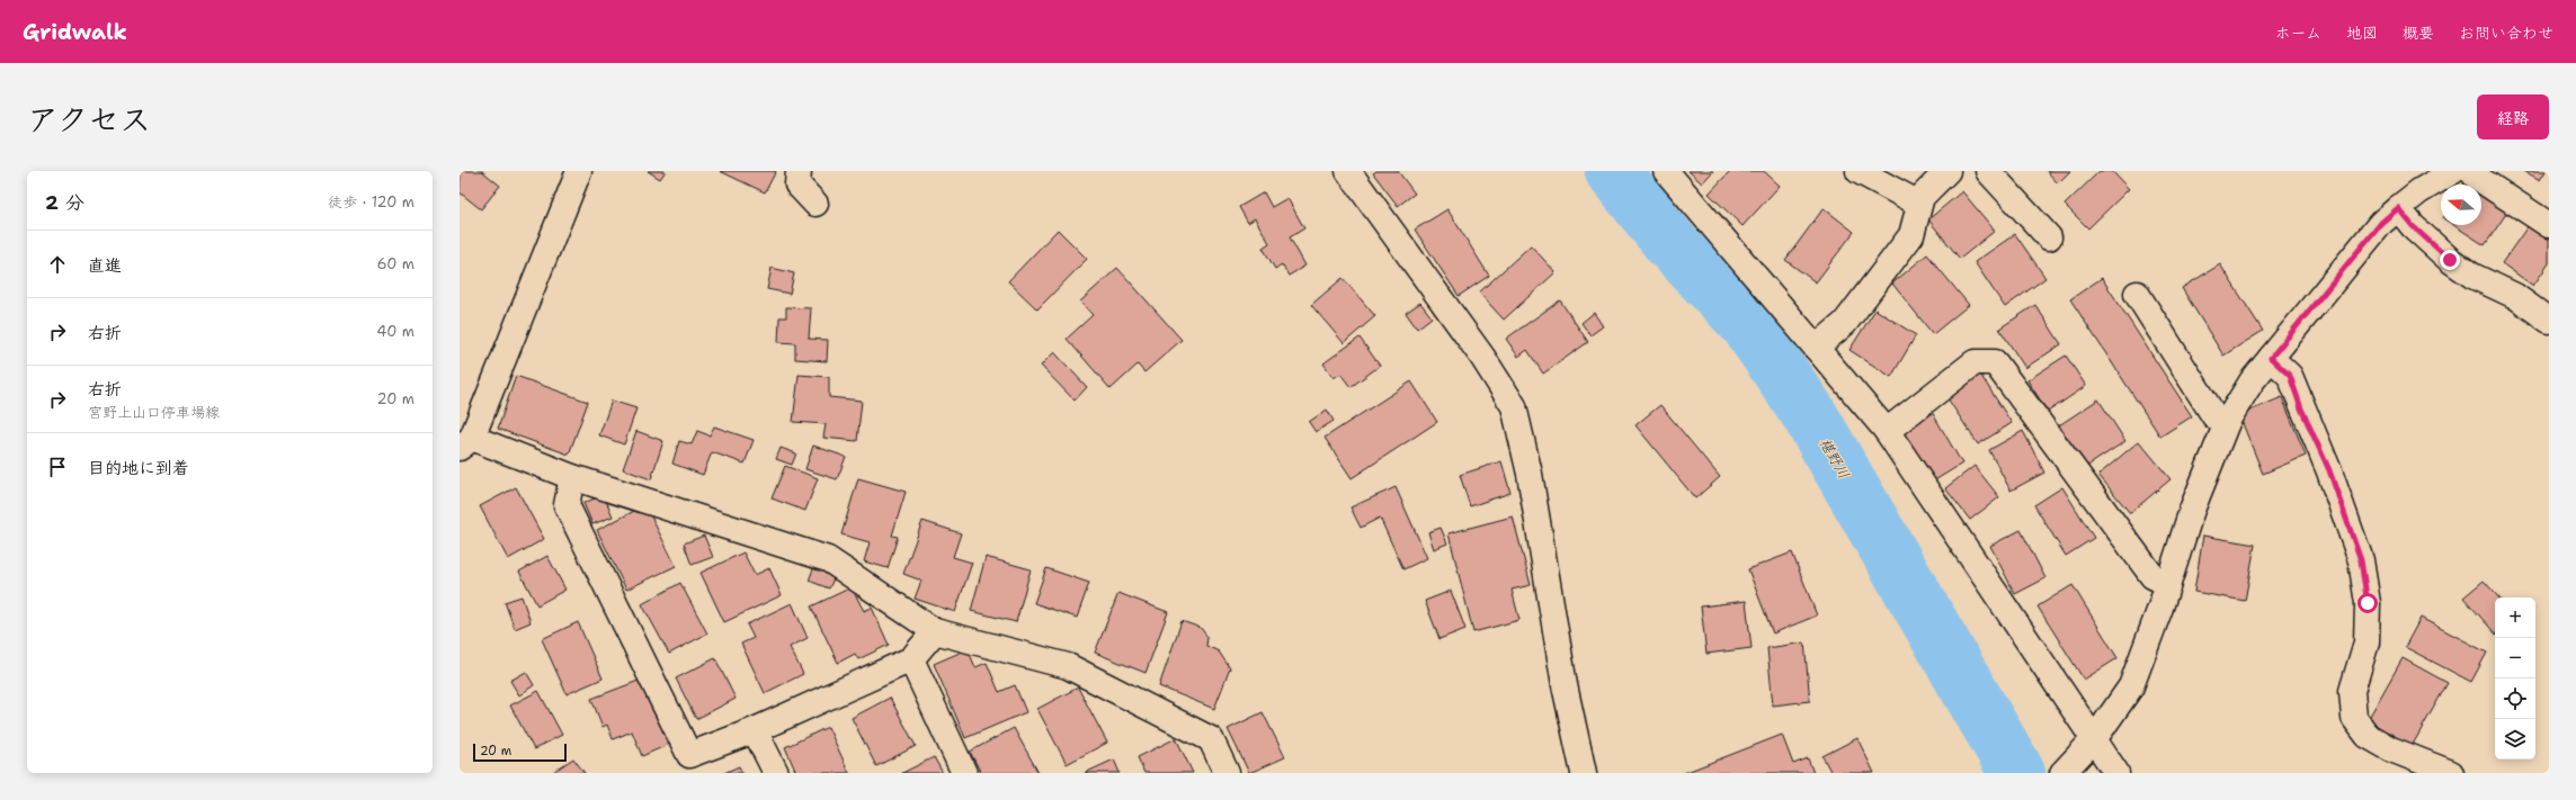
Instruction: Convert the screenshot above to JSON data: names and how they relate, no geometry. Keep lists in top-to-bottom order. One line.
{"water":["椹野川"],"scale_bar":"20 m","north":"left","page":{"header":"Gridwalk","nav":["ホーム","地図","概要","お問い合わせ"],"title":"アクセス","buttons":"経路","heading":["2 分","徒歩 · 120 m"],"list":[["直進","60 m"],["右折","40 m"],["右折","宮野上山口停車場線","20 m"],"目的地に到着"],"map_buttons":["+","−"],"scale":"20 m"}}
